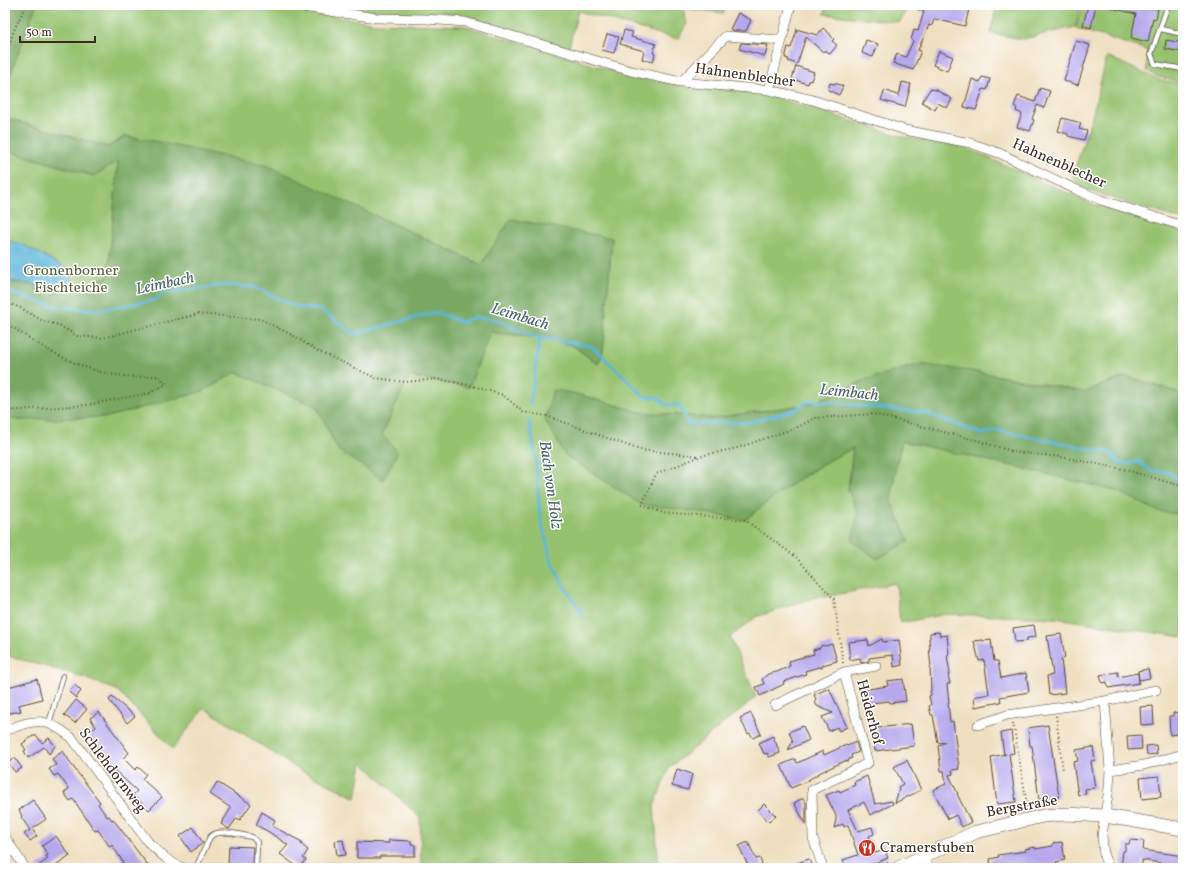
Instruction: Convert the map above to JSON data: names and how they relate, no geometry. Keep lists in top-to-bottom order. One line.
{"streets":{"street":["Hahnenblecher","Heiderhof","Schlehdornweg","Bergstraße"]},"water":["Leimbach","Bach von Holz"],"parks":["Gronenborner Fischteiche"],"places":{"restaurant":["Cramerstuben"]},"scale_bar":"50 m"}
